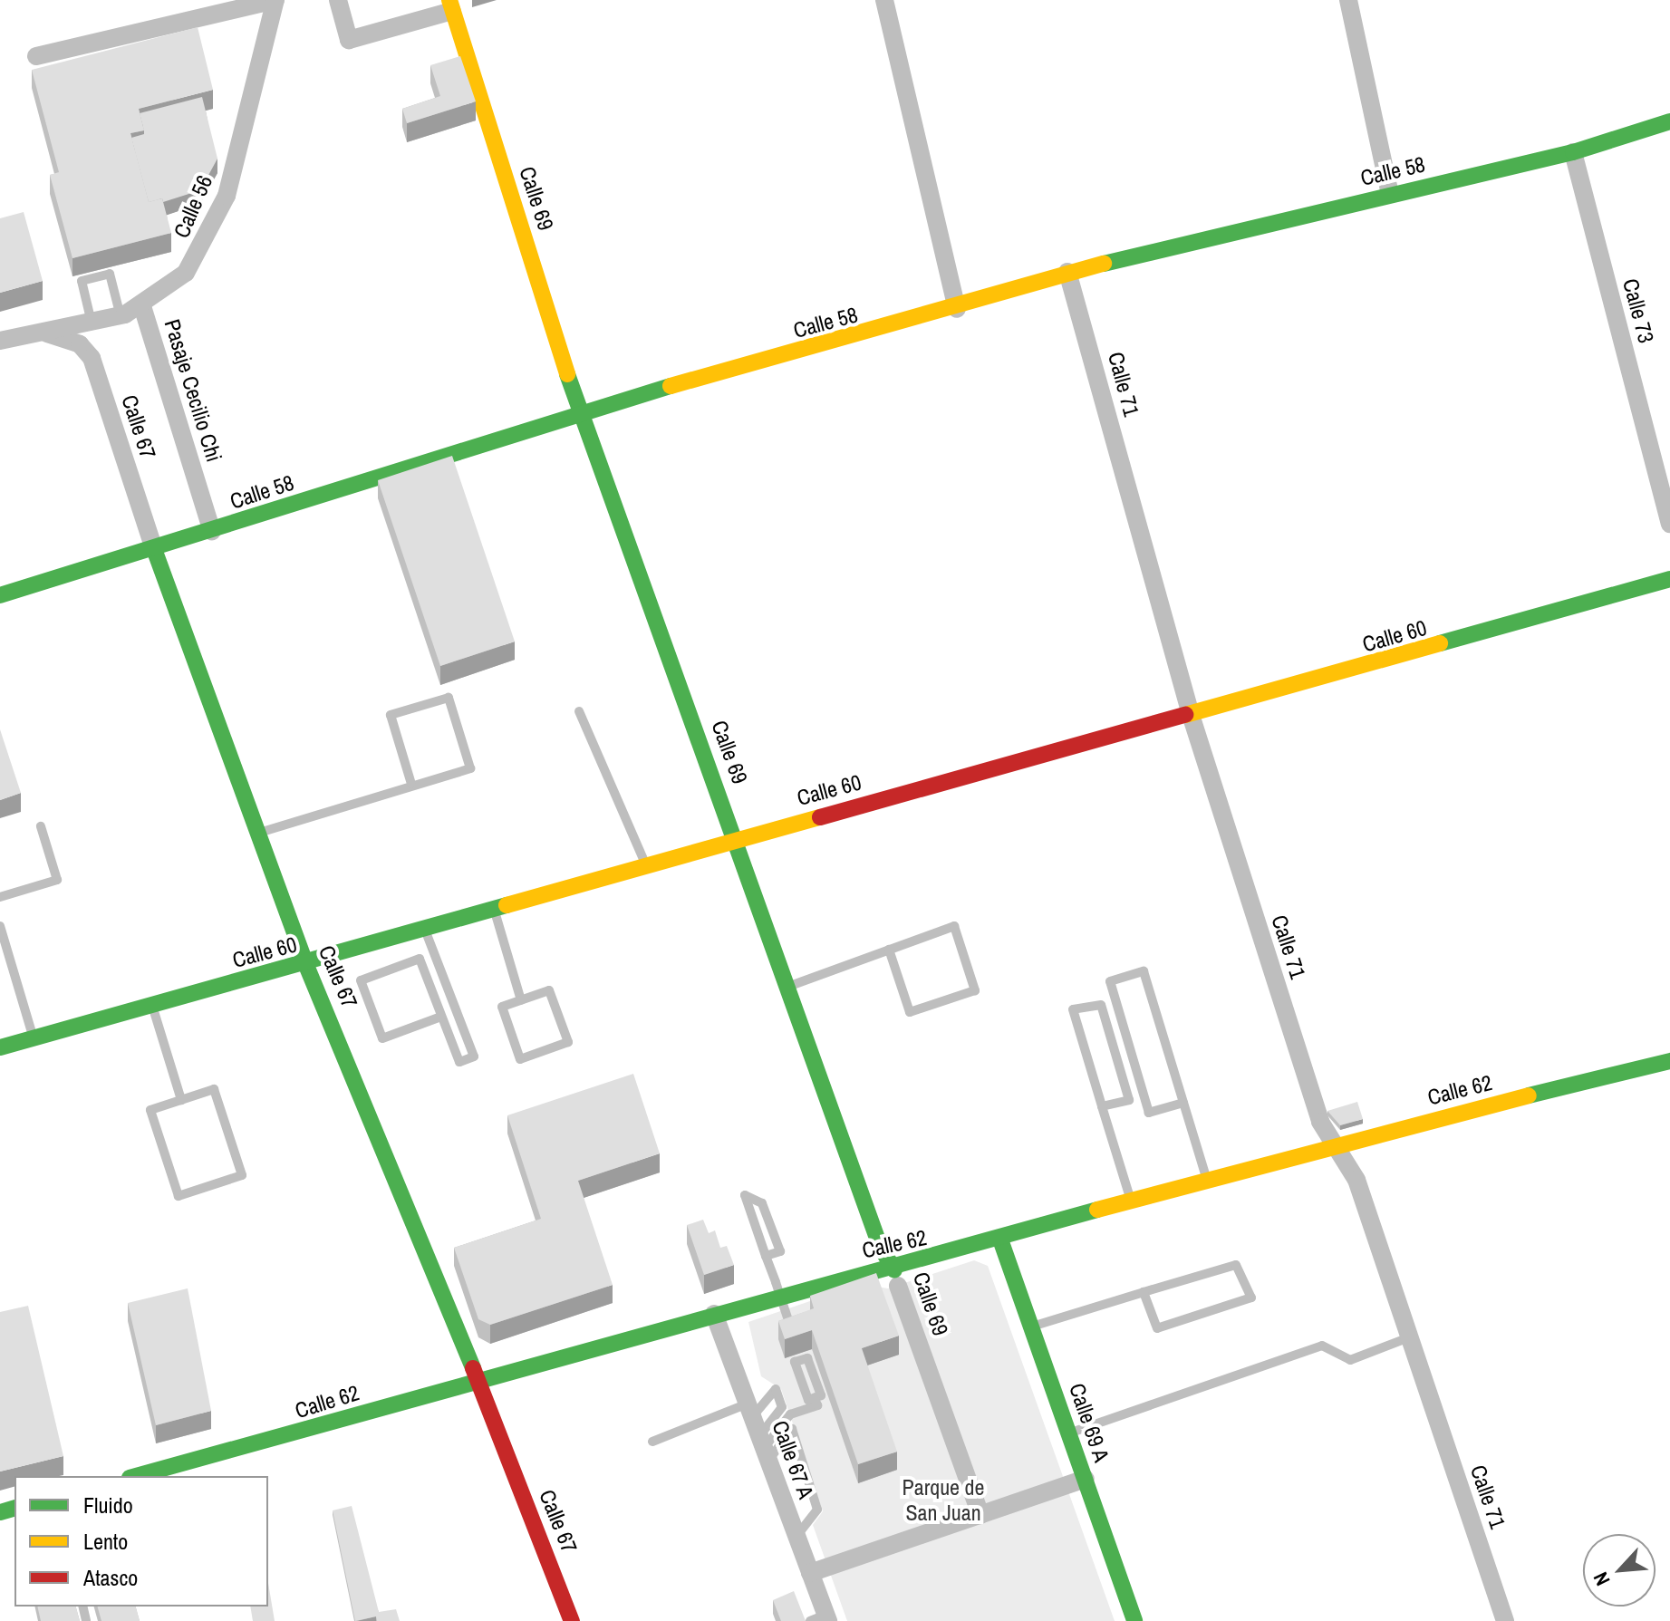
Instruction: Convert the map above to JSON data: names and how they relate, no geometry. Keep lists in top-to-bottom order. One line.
{"streets":{"main road":["Calle 58","Calle 69","Calle 67","Calle 60","Calle 62","Calle 69 A"],"street":["Calle 56","Calle 73","Calle 71","Pasaje Cecilio Chi","Calle 67 A"]},"crossings":[["Calle 58","Calle 69"],["Calle 58","Calle 73"],["Calle 58","Calle 71"],["Calle 58","Pasaje Cecilio Chi"],["Calle 58","Calle 67"],["Calle 69","Calle 60"],["Calle 69","Calle 62"],["Calle 56","Pasaje Cecilio Chi"],["Calle 56","Calle 67"],["Calle 71","Calle 60"],["Calle 71","Calle 62"],["Calle 67","Calle 60"],["Calle 67","Calle 62"],["Calle 62","Calle 69 A"],["Calle 62","Calle 67 A"]],"parks":["Parque de San Juan"],"legend":["Fluido","Lento","Atasco"],"north":"bottom left"}
